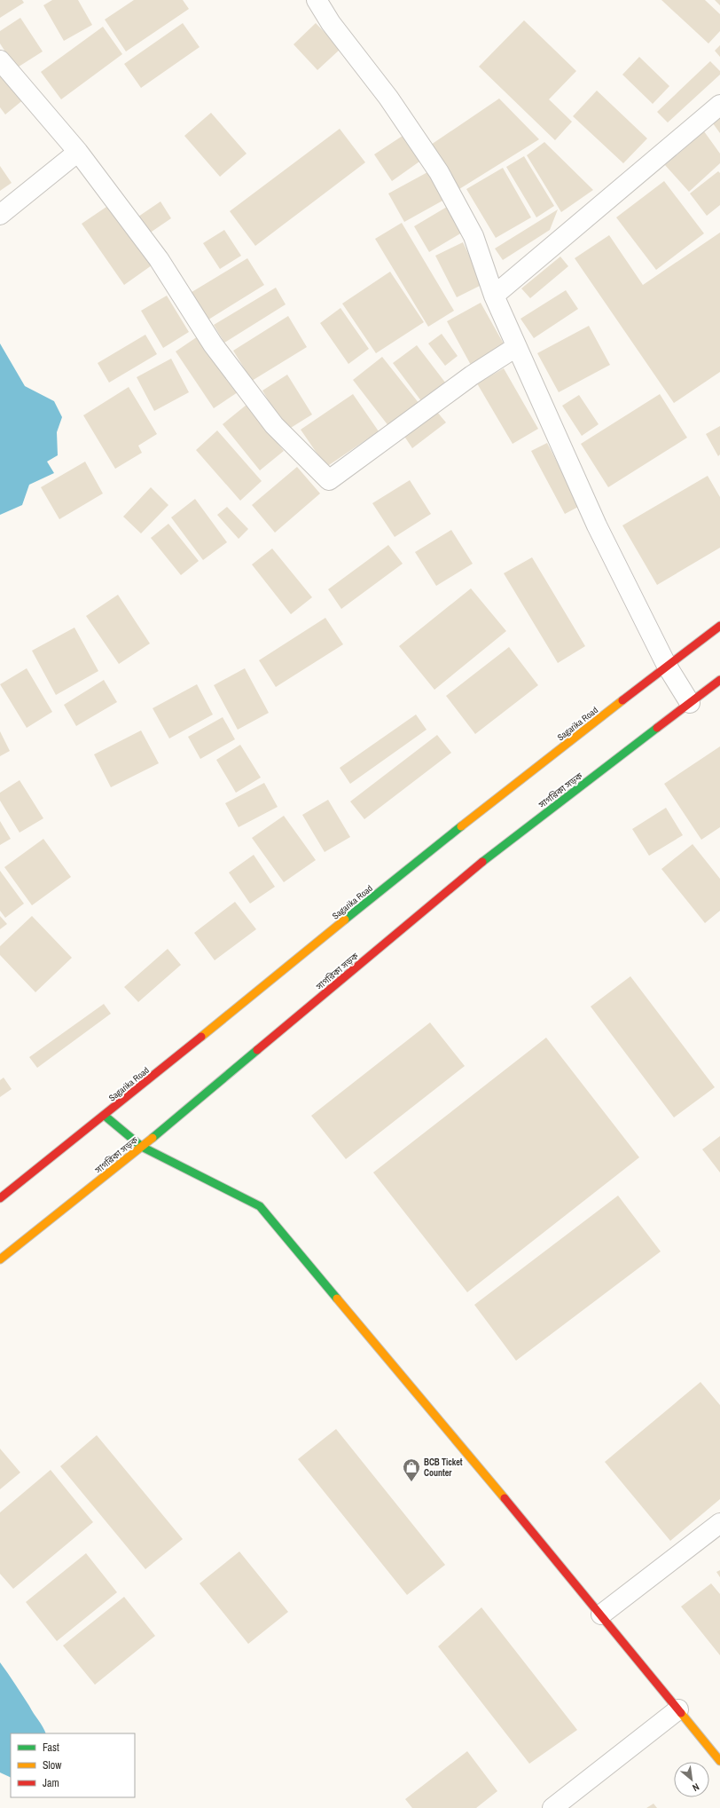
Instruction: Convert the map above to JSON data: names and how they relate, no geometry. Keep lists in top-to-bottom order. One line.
{"streets":{"main road":["Sagarika Road","সাগরিকা সড়ক"]},"places":{"shop":["BCB Ticket Counter"]},"legend":["Fast","Slow","Jam"],"north":"bottom right"}
